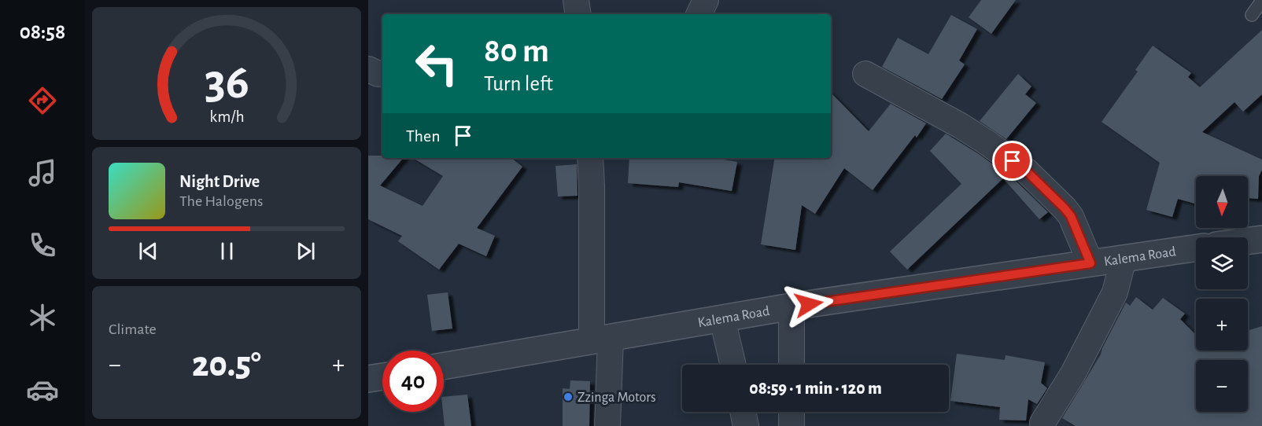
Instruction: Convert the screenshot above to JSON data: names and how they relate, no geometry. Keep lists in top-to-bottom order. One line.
{"streets":{"street":["Kalema Road"]},"places":["Zzinga Motors"],"north":"bottom","page":{"tabs":"08:58","turn":["80 m","Turn left"],"then":"Then","song":["Night Drive","The Halogens"],"map_buttons":["+","−"],"tile":"Climate","heat":["−","20.5°","+"],"limit":"40","trip":"08:59 · 1 min · 120 m","gauge":["36","km/h"]}}
